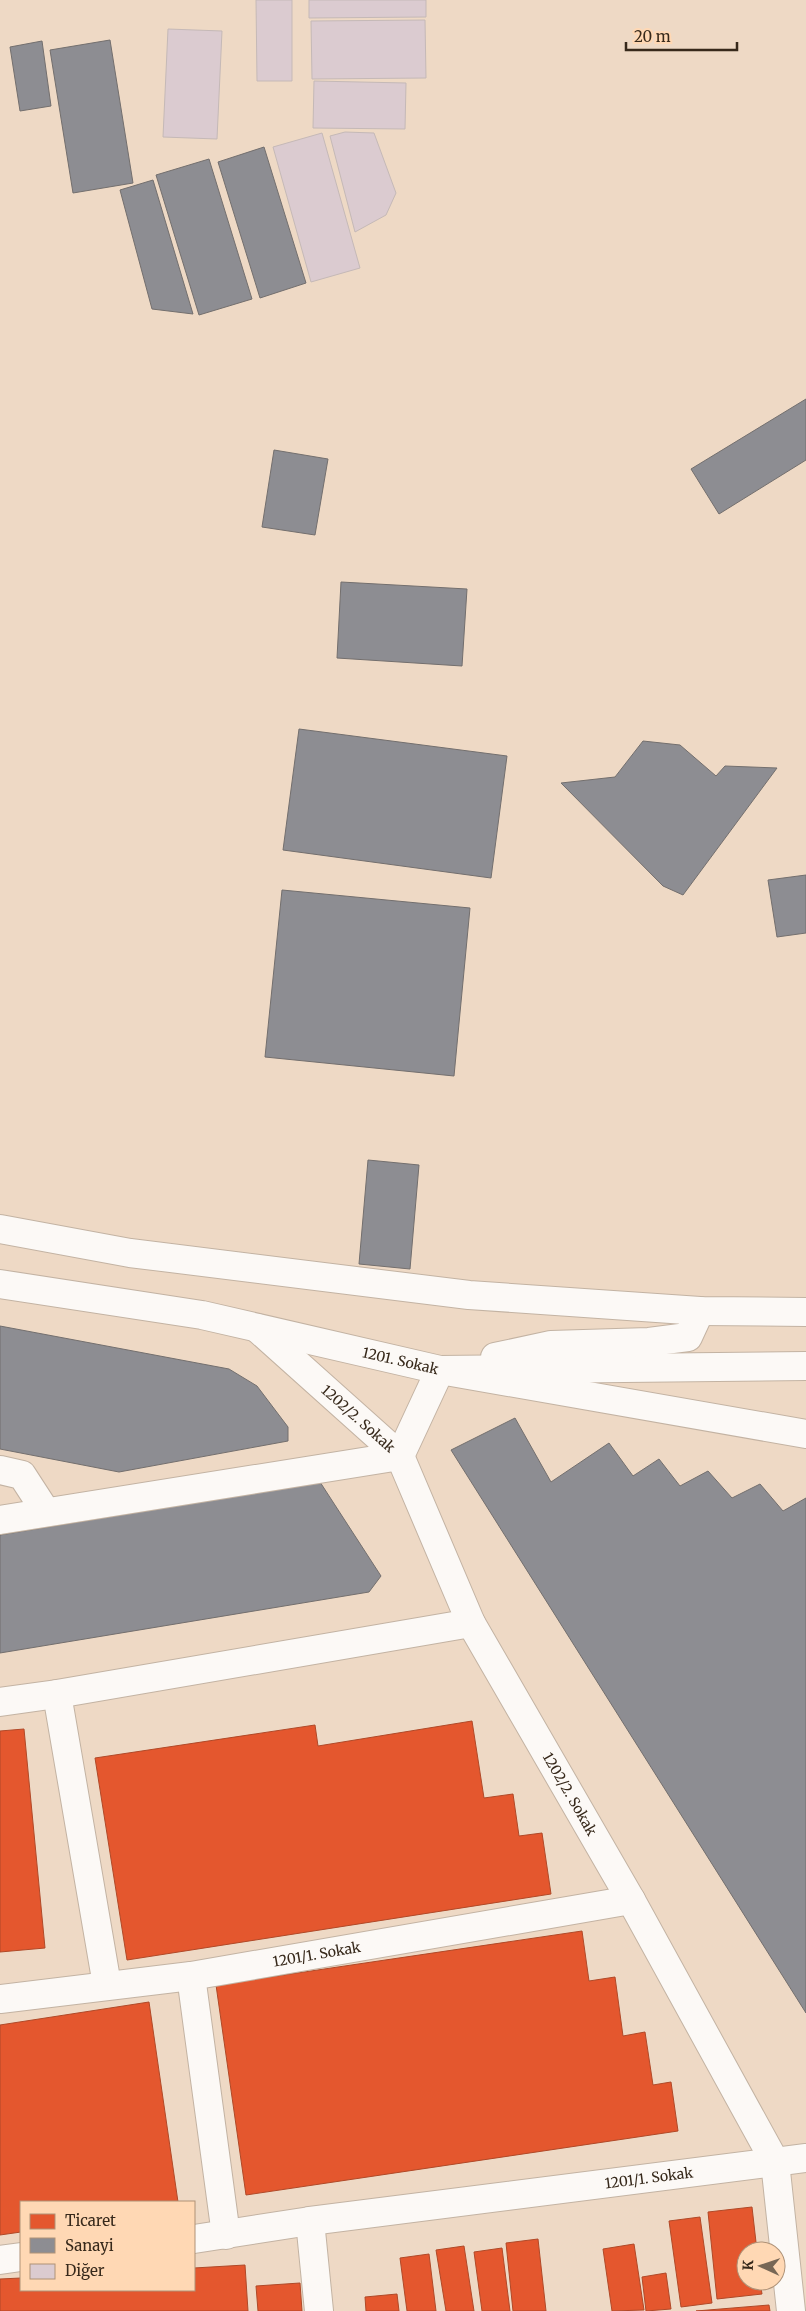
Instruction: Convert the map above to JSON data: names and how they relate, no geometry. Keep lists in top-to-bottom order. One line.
{"streets":{"street":["1201. Sokak","1202/2. Sokak","1201/1. Sokak"]},"crossings":[["1201. Sokak","1202/2. Sokak"],["1202/2. Sokak","1201/1. Sokak"]],"legend":["Ticaret","Sanayi","Diğer"],"scale_bar":"20 m","north":"left"}
